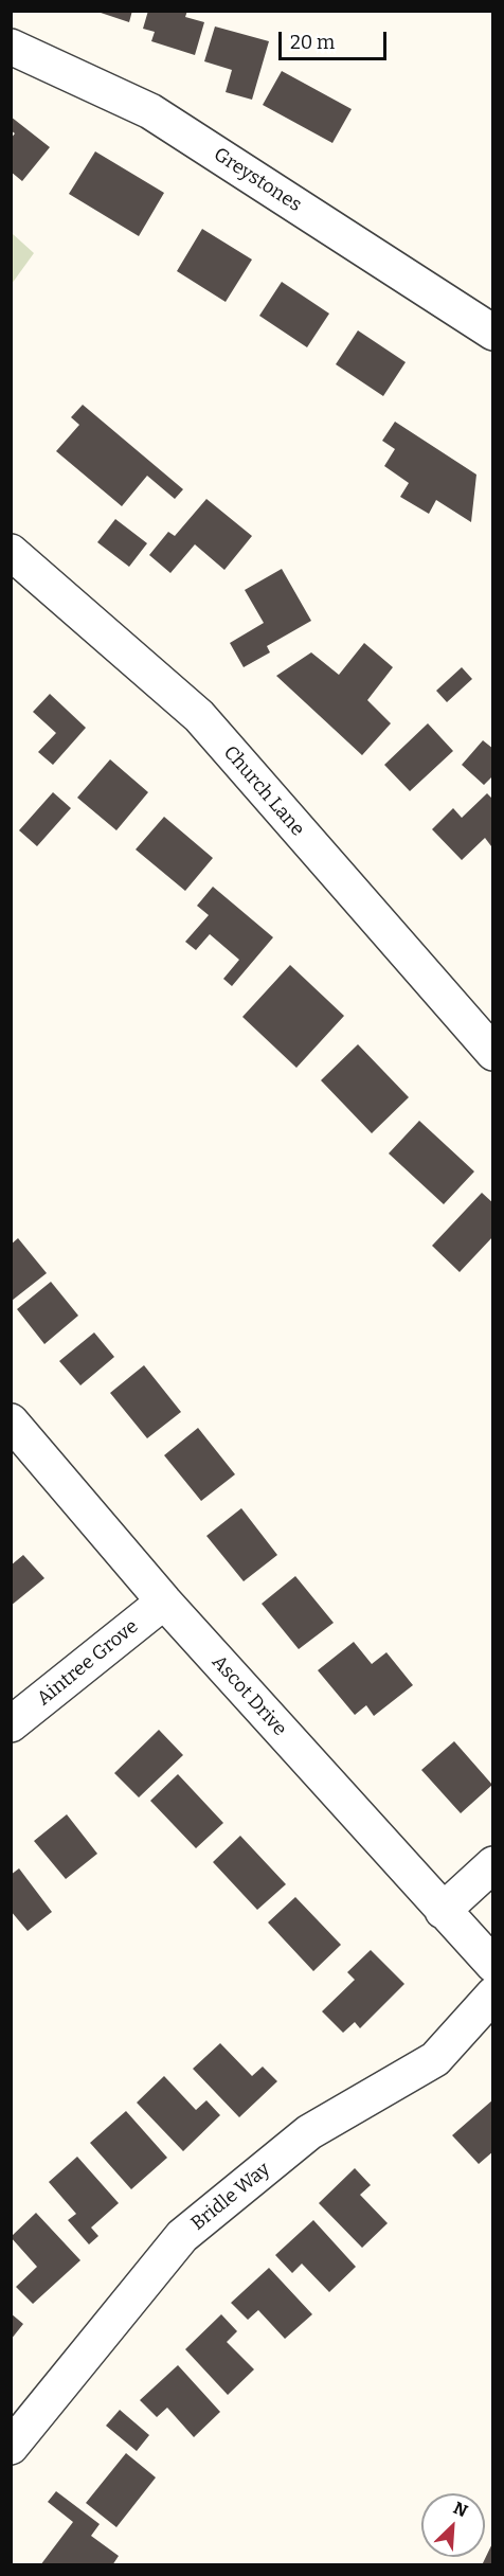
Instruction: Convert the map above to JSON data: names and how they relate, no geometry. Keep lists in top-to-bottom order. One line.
{"streets":{"street":["Greystones","Church Lane","Aintree Grove","Ascot Drive","Bridle Way"]},"crossings":[["Aintree Grove","Ascot Drive"]],"scale_bar":"20 m","north":"top right"}
